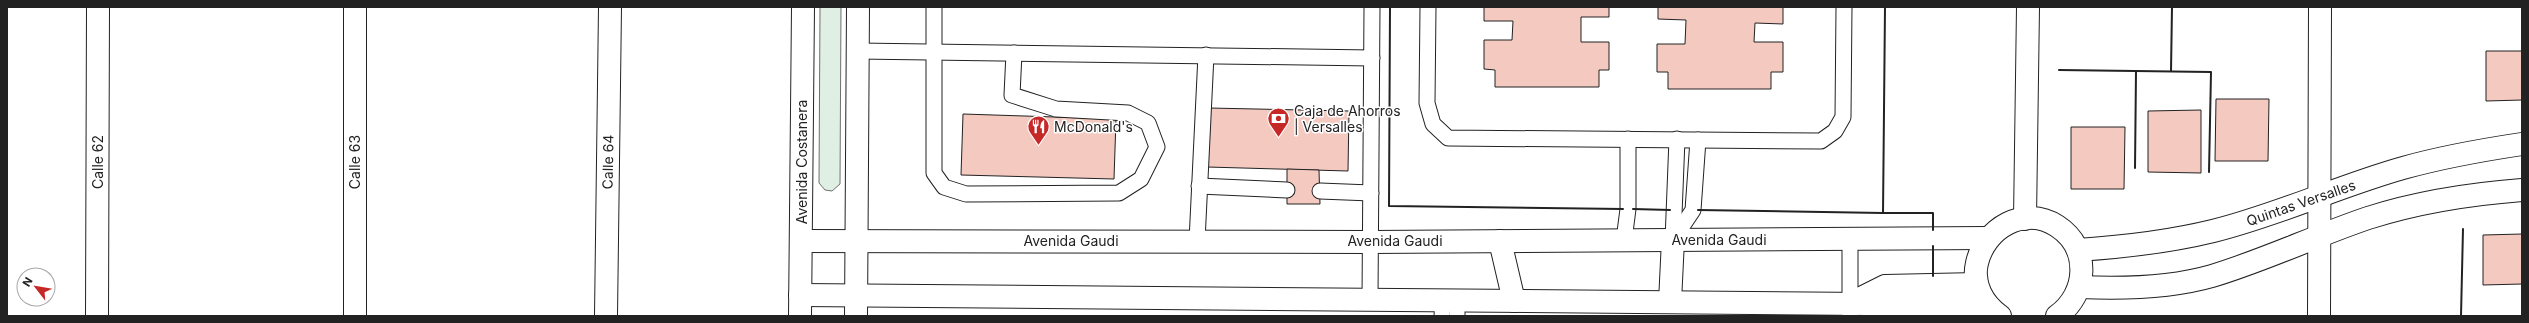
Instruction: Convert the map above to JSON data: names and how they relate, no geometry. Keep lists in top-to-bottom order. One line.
{"streets":{"street":["Calle 62","Calle 63","Calle 64","Avenida Costanera","Quintas Versalles","Avenida Gaudi"]},"crossings":[["Avenida Costanera","Avenida Gaudi"]],"places":{"bank":["Caja de Ahorros | Versalles"],"restaurant":["McDonald's"]},"north":"top left"}
